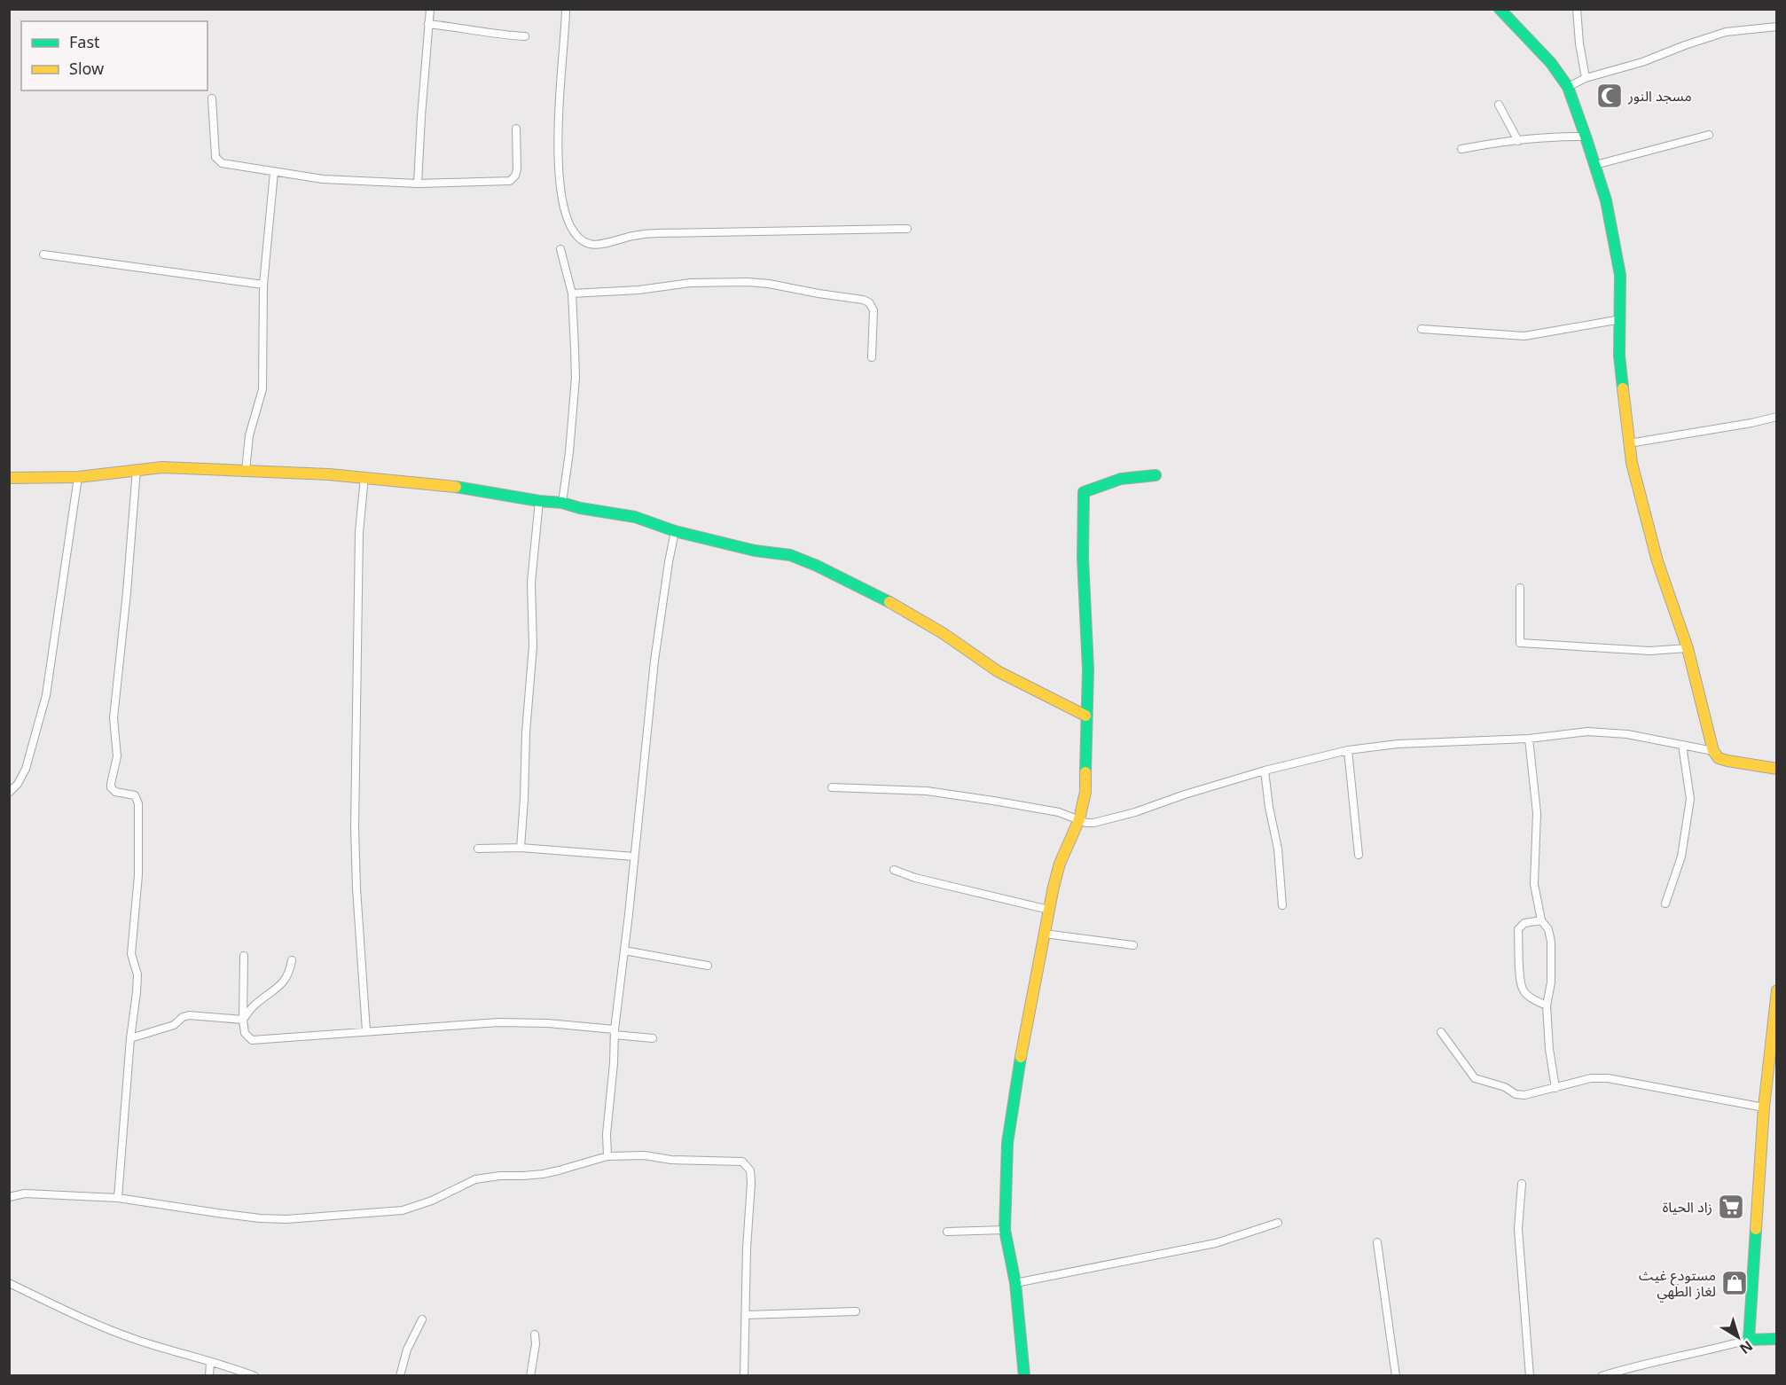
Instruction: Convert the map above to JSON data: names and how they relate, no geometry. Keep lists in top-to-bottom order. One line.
{"places":{"mosque":["مسجد النور"],"supermarket":["زاد الحياة"],"shop":["مستودع غيث لغاز الطهي"]},"legend":["Fast","Slow"],"north":"bottom right"}
